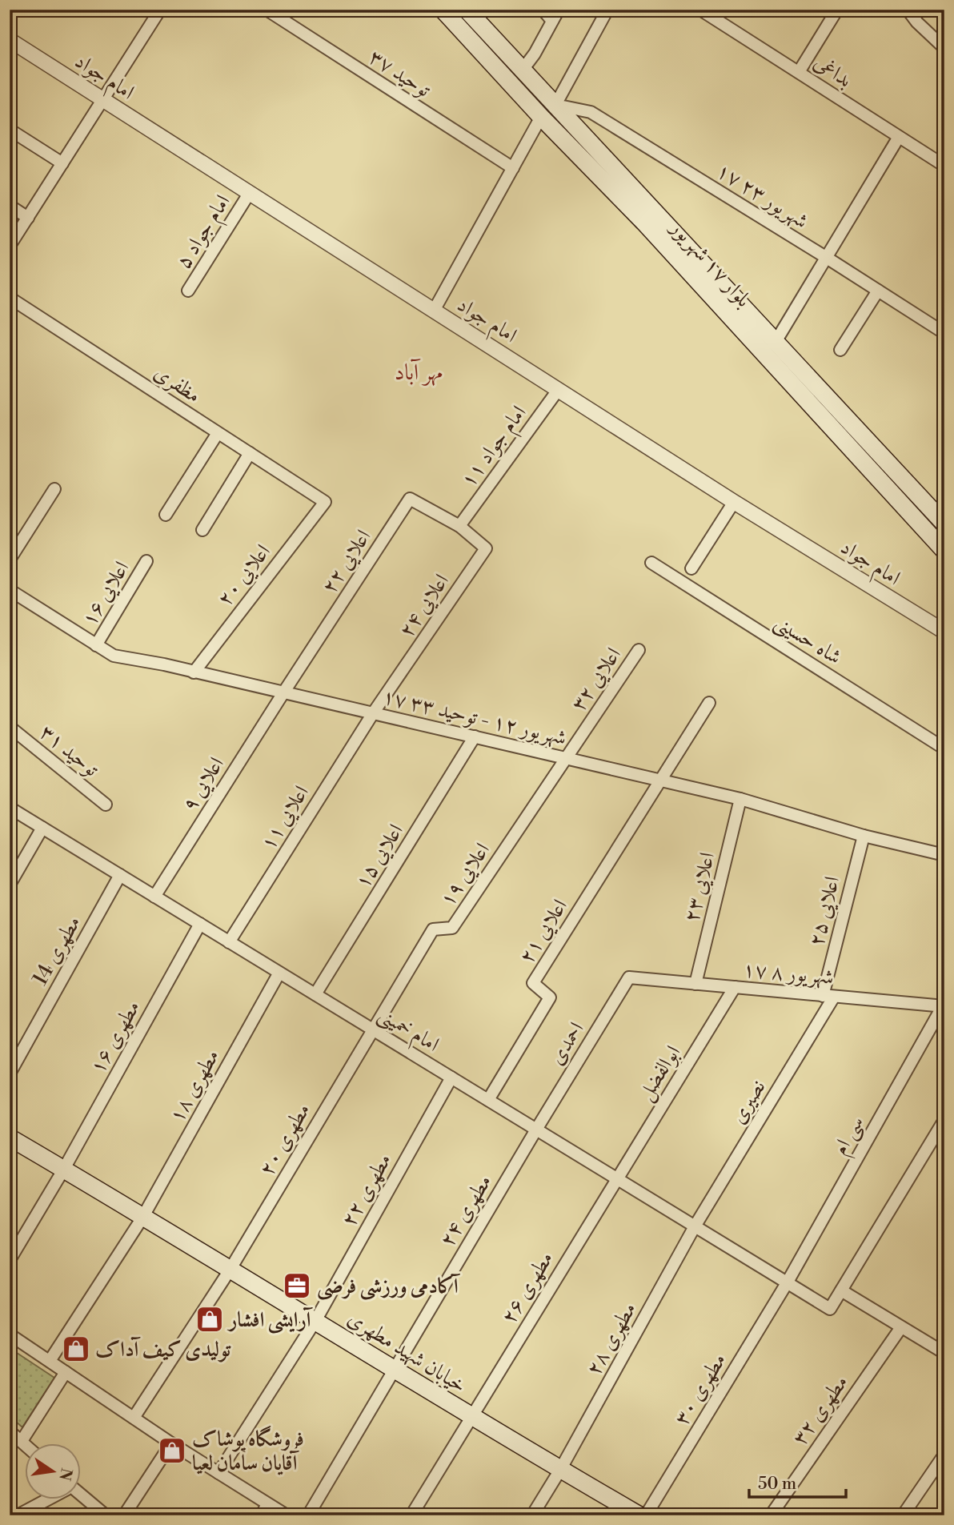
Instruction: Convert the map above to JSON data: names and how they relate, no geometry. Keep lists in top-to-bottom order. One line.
{"streets":{"main road":["بلوار ۱۷ شهریور","خیابان شهید مطهری"],"street":["بداغی","توحید ۳۷","امام جواد","۱۷ شهریور ۲۳","امام جواد ۵","مظفری","امام جواد ۱۱","اعلایی ۲۲","اعلایی ۲۰","اعلایی ۱۶","اعلایی ۲۴","شاه حسینی","اعلایی ۳۲","۱۷ شهریور ۱۲ - توحید ۳۳","توحید ۳۱","اعلایی ۹","اعلایی ۱۱","اعلایی ۱۵","اعلایی ۱۹","اعلایی ۲۳","اعلایی ۲۵","اعلایی ۲۱","مطهری 14","۱۷ شهریور ۸","امام خمینی","مطهری ۱۶","احمدی","ابوالفضل","مطهری ۱۸","نصیری","سی ام","مطهری ۲۰","مطهری ۲۲","مطهری ۲۴","مطهری ۲۶","مطهری ۲۸","مطهری ۳۰","مطهری ۳۲"]},"crossings":[["امام جواد","امام جواد ۵"],["امام جواد","امام جواد ۱۱"],["۱۷ شهریور ۲۳","بلوار ۱۷ شهریور"],["مظفری","اعلایی ۲۰"],["امام جواد ۱۱","اعلایی ۲۲"],["امام جواد ۱۱","اعلایی ۲۴"],["اعلایی ۲۲","اعلایی ۲۴"],["اعلایی ۲۲","۱۷ شهریور ۱۲ - توحید ۳۳"],["اعلایی ۲۲","اعلایی ۹"],["اعلایی ۲۰","۱۷ شهریور ۱۲ - توحید ۳۳"],["اعلایی ۱۶","۱۷ شهریور ۱۲ - توحید ۳۳"],["اعلایی ۲۴","۱۷ شهریور ۱۲ - توحید ۳۳"],["اعلایی ۲۴","اعلایی ۱۱"],["اعلایی ۳۲","۱۷ شهریور ۱۲ - توحید ۳۳"],["اعلایی ۳۲","اعلایی ۱۹"],["۱۷ شهریور ۱۲ - توحید ۳۳","اعلایی ۹"],["۱۷ شهریور ۱۲ - توحید ۳۳","اعلایی ۱۱"],["۱۷ شهریور ۱۲ - توحید ۳۳","اعلایی ۱۵"],["۱۷ شهریور ۱۲ - توحید ۳۳","اعلایی ۱۹"],["۱۷ شهریور ۱۲ - توحید ۳۳","اعلایی ۲۳"],["۱۷ شهریور ۱۲ - توحید ۳۳","اعلایی ۲۵"],["۱۷ شهریور ۱۲ - توحید ۳۳","اعلایی ۲۱"],["اعلایی ۹","امام خمینی"],["اعلایی ۱۱","امام خمینی"],["اعلایی ۱۵","امام خمینی"],["اعلایی ۱۹","امام خمینی"],["اعلایی ۱۹","مطهری ۲۰"],["اعلایی ۲۳","۱۷ شهریور ۸"],["اعلایی ۲۵","۱۷ شهریور ۸"],["اعلایی ۲۵","نصیری"],["اعلایی ۲۱","امام خمینی"],["مطهری 14","امام خمینی"],["۱۷ شهریور ۸","احمدی"],["۱۷ شهریور ۸","ابوالفضل"],["۱۷ شهریور ۸","نصیری"],["۱۷ شهریور ۸","سی ام"],["امام خمینی","مطهری ۱۶"],["امام خمینی","احمدی"],["امام خمینی","ابوالفضل"],["امام خمینی","مطهری ۱۸"],["امام خمینی","نصیری"],["امام خمینی","سی ام"],["امام خمینی","مطهری ۲۰"],["امام خمینی","مطهری ۲۲"],["امام خمینی","مطهری ۲۴"],["امام خمینی","مطهری ۲۶"],["امام خمینی","مطهری ۲۸"],["امام خمینی","مطهری ۳۰"],["مطهری ۱۶","خیابان شهید مطهری"],["احمدی","مطهری ۲۴"],["ابوالفضل","مطهری ۲۶"],["مطهری ۱۸","خیابان شهید مطهری"],["نصیری","مطهری ۲۸"],["سی ام","مطهری ۳۰"],["مطهری ۲۰","خیابان شهید مطهری"],["مطهری ۲۲","خیابان شهید مطهری"],["مطهری ۲۴","خیابان شهید مطهری"],["مطهری ۲۶","خیابان شهید مطهری"],["مطهری ۲۸","خیابان شهید مطهری"]],"districts":["مهر آباد"],"places":{"office":["آکادمی ورزشی فرضی"],"shop":["آرایشی افشار","تولیدی کیف آداک","فروشگاه پوشاک آقایان سامان لعیا"]},"scale_bar":"50 m","north":"right"}
